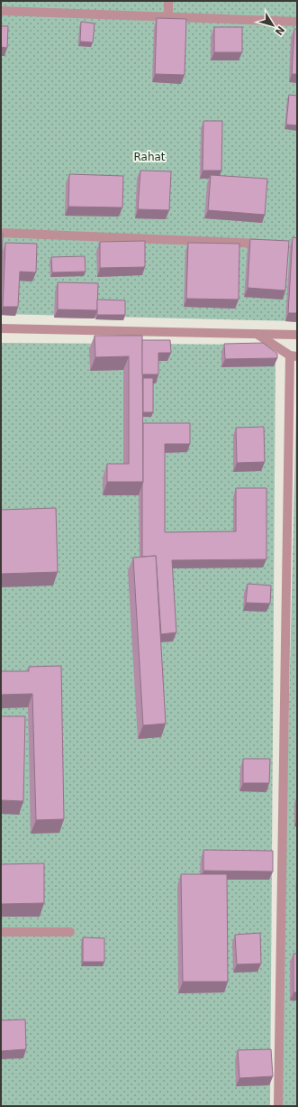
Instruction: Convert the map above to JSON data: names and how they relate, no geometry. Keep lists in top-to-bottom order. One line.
{"parks":["Rahat"],"north":"bottom right"}
